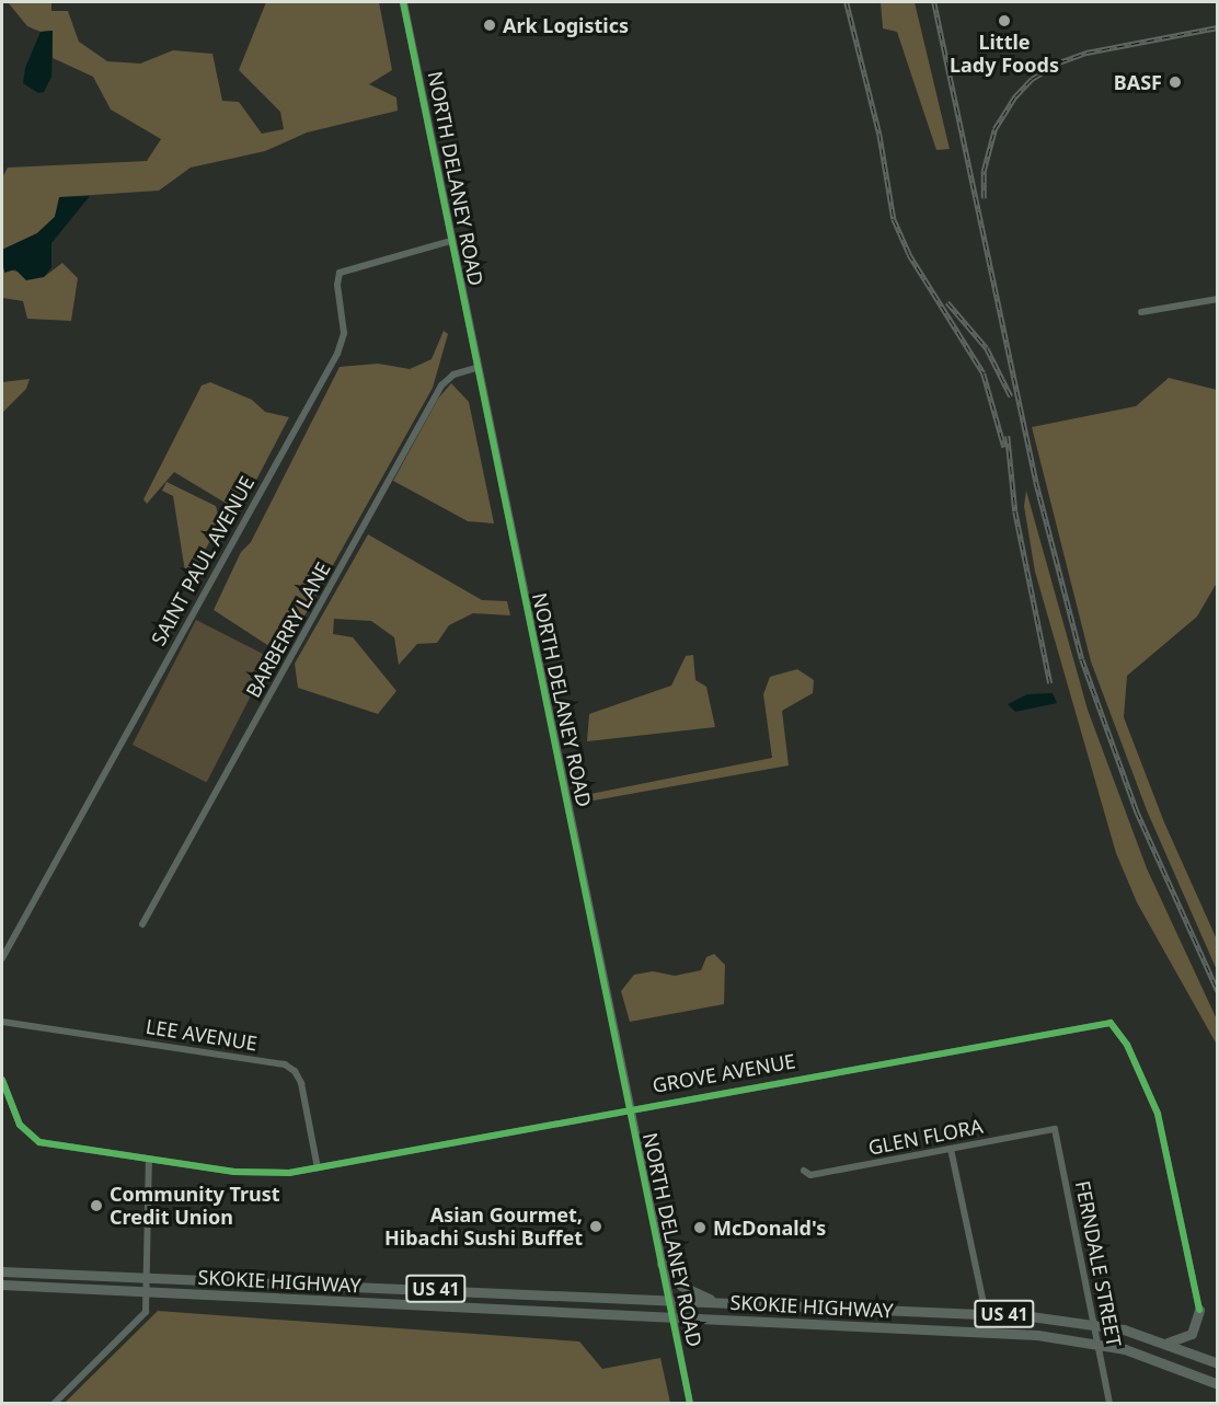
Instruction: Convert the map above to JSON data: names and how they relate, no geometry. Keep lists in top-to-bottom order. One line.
{"streets":{"highway":["SKOKIE HIGHWAY","US 41"],"street":["NORTH DELANEY ROAD","SAINT PAUL AVENUE","BARBERRY LANE","LEE AVENUE","GROVE AVENUE","GLEN FLORA","FERNDALE STREET"]},"crossings":[["NORTH DELANEY ROAD","SAINT PAUL AVENUE"],["NORTH DELANEY ROAD","BARBERRY LANE"],["NORTH DELANEY ROAD","GROVE AVENUE"],["NORTH DELANEY ROAD","SKOKIE HIGHWAY"],["LEE AVENUE","GROVE AVENUE"],["GLEN FLORA","FERNDALE STREET"],["FERNDALE STREET","SKOKIE HIGHWAY"]],"places":["Little Lady Foods","Ark Logistics","BASF","Community Trust Credit Union","Asian Gourmet, Hibachi Sushi Buffet","McDonald's"]}
